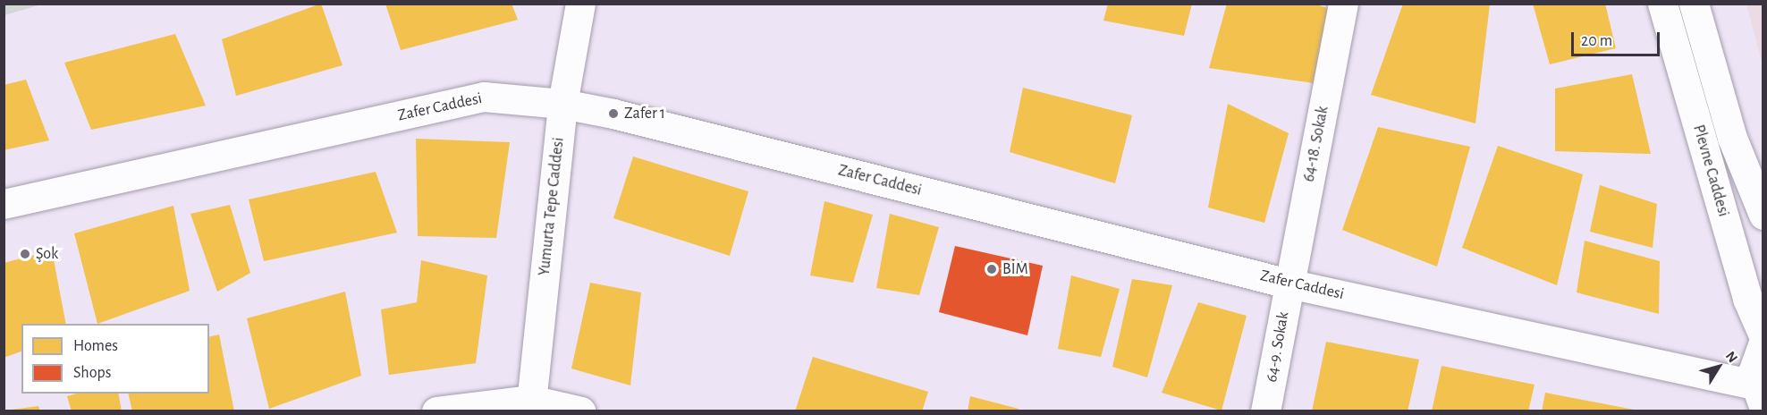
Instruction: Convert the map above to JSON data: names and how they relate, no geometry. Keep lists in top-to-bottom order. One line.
{"streets":{"street":["Zafer Caddesi","64-18. Sokak","Plevne Caddesi","Yumurta Tepe Caddesi","64-9. Sokak"]},"crossings":[["Zafer Caddesi","64-18. Sokak"],["Zafer Caddesi","Yumurta Tepe Caddesi"],["Zafer Caddesi","64-9. Sokak"],["64-18. Sokak","64-9. Sokak"]],"places":["Zafer 1","Şok","BİM"],"legend":["Homes","Shops"],"scale_bar":"20 m","north":"top right"}
